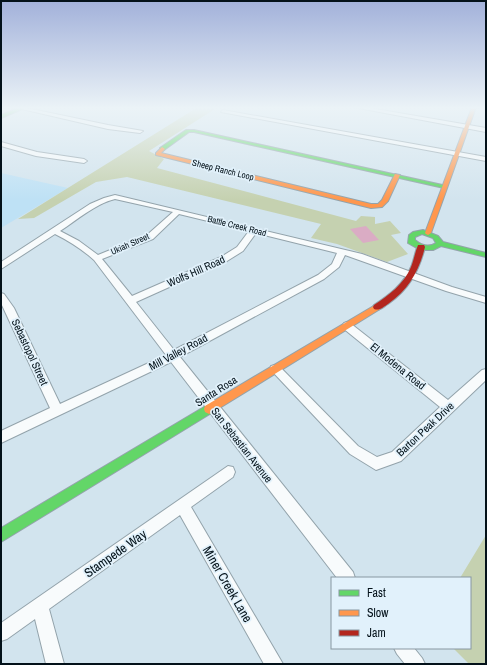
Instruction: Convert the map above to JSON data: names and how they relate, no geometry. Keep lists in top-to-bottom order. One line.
{"streets":{"street":["Sheep Ranch Loop","Battle Creek Road","Ukiah Street","Wolfs Hill Road","Sebastopol Street","Mill Valley Road","El Modena Road","Santa Rosa","Barton Peak Drive","San Sebastian Avenue","Stampede Way","Miner Creek Lane"]},"crossings":[["Battle Creek Road","Ukiah Street"],["Battle Creek Road","Wolfs Hill Road"],["Battle Creek Road","Mill Valley Road"],["Battle Creek Road","Santa Rosa"],["Battle Creek Road","San Sebastian Avenue"],["Ukiah Street","San Sebastian Avenue"],["Wolfs Hill Road","San Sebastian Avenue"],["Sebastopol Street","Mill Valley Road"],["Mill Valley Road","San Sebastian Avenue"],["El Modena Road","Santa Rosa"],["El Modena Road","Barton Peak Drive"],["Santa Rosa","Barton Peak Drive"],["Santa Rosa","San Sebastian Avenue"],["Stampede Way","Miner Creek Lane"]],"legend":["Fast","Slow","Jam"]}
